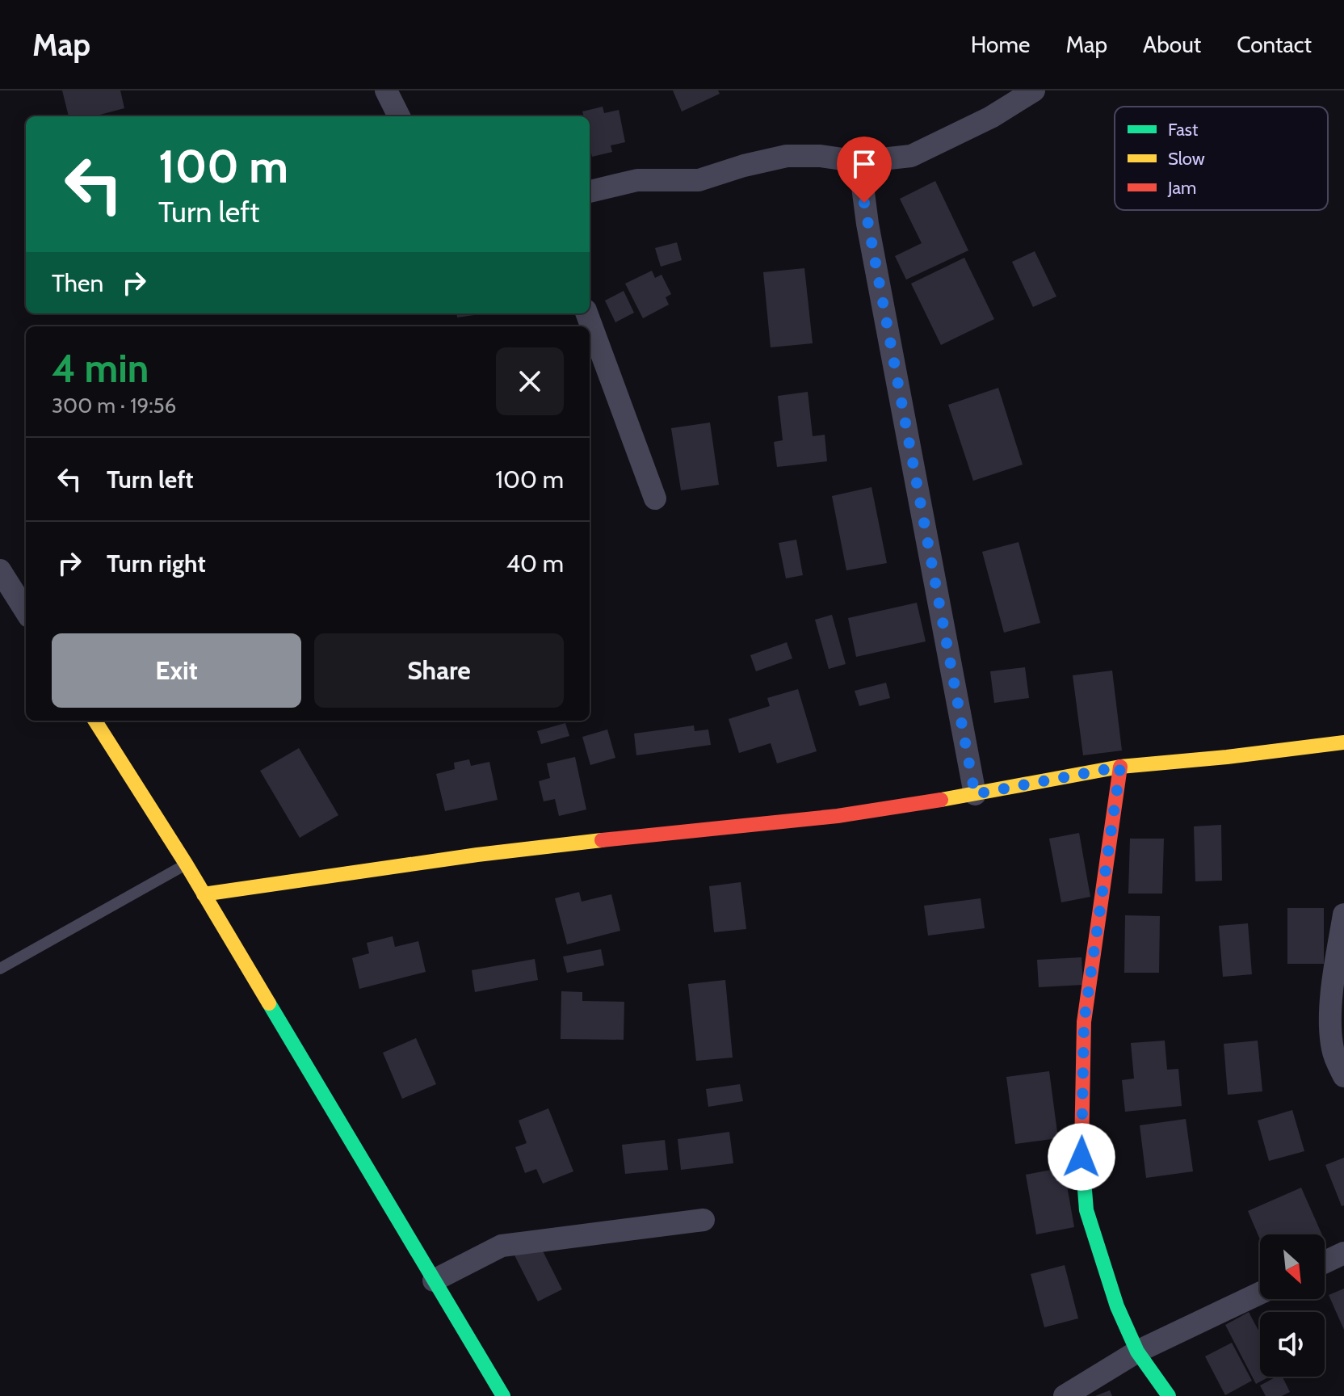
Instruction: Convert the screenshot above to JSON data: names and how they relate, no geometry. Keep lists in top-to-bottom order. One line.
{"legend":["Fast","Slow","Jam"],"north":"bottom right","page":{"header":"Map","nav":["Home","Map","About","Contact"],"turn":["100 m","Turn left"],"then":"Then","heading":["4 min","300 m · 19:56"],"list":[{"name":"Turn left","value":"100 m"},{"name":"Turn right","value":"40 m"}],"buttons":["Exit","Share"]}}
